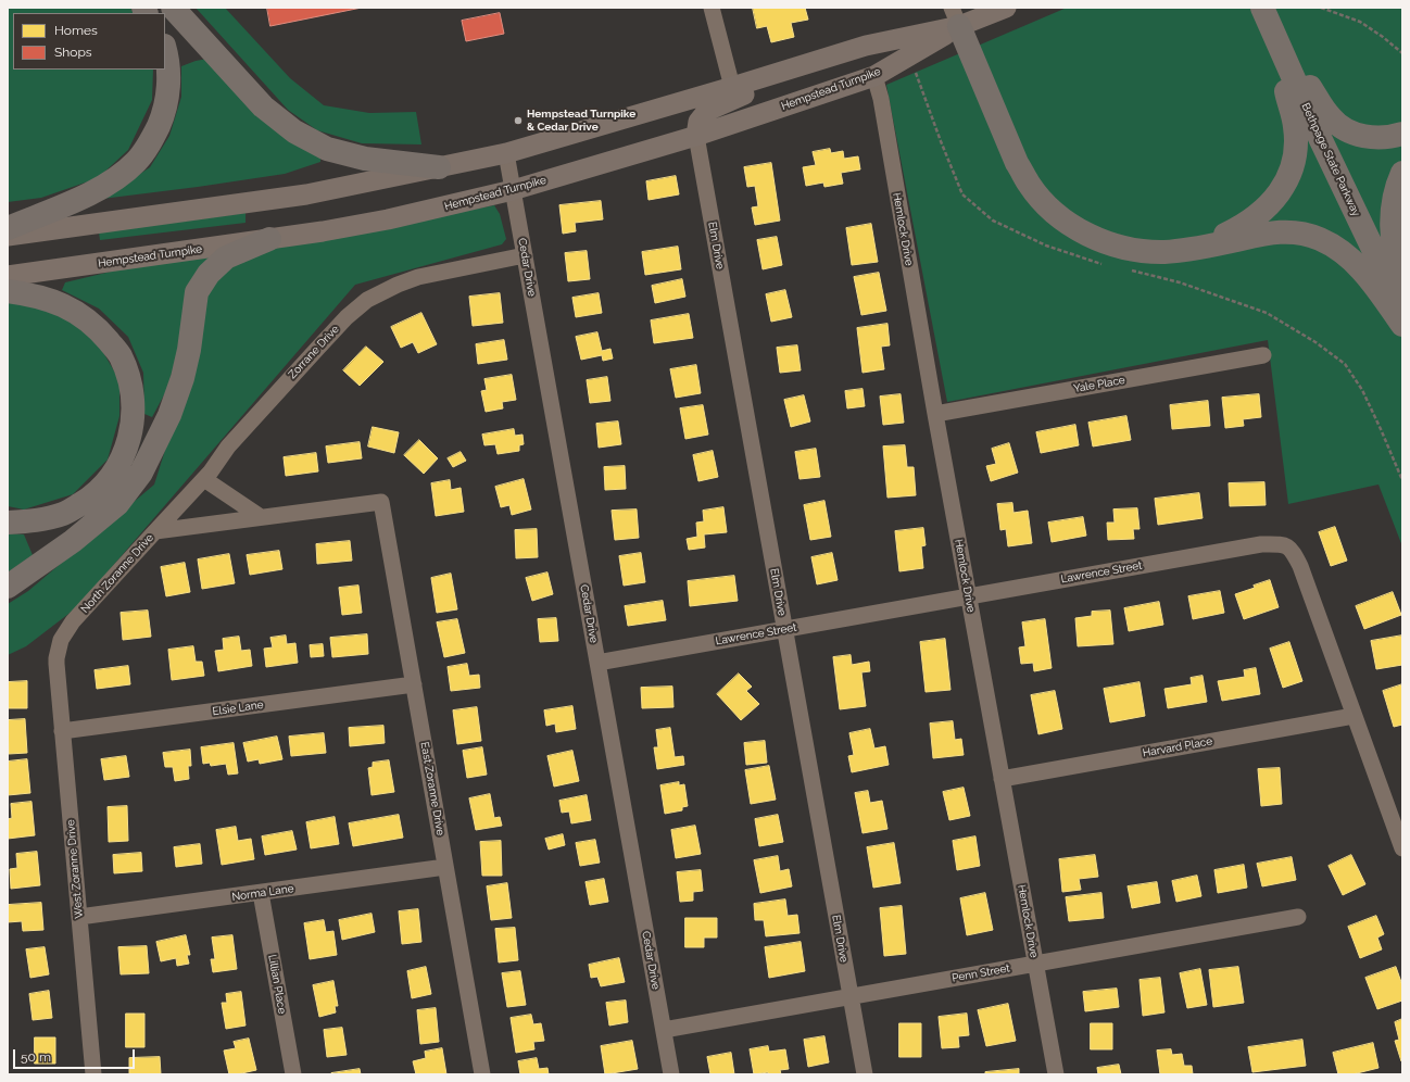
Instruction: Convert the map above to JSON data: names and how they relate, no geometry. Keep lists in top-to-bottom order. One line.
{"streets":{"highway":["Bethpage State Parkway"],"main road":["Hempstead Turnpike"],"street":["Hemlock Drive","Elm Drive","Cedar Drive","Zorrane Drive","Yale Place","Lawrence Street","North Zoranne Drive","Elsie Lane","Harvard Place","East Zoranne Drive","West Zoranne Drive","Norma Lane","Penn Street","Lillian Place"]},"crossings":[["Hempstead Turnpike","Hemlock Drive"],["Hempstead Turnpike","Elm Drive"],["Hempstead Turnpike","Cedar Drive"],["Hemlock Drive","Yale Place"],["Hemlock Drive","Lawrence Street"],["Hemlock Drive","Harvard Place"],["Hemlock Drive","Penn Street"],["Elm Drive","Lawrence Street"],["Elm Drive","Penn Street"],["Cedar Drive","Zorrane Drive"],["Cedar Drive","Lawrence Street"],["Cedar Drive","Penn Street"],["Zorrane Drive","North Zoranne Drive"],["Lawrence Street","Harvard Place"],["North Zoranne Drive","East Zoranne Drive"],["North Zoranne Drive","West Zoranne Drive"],["Elsie Lane","East Zoranne Drive"],["Elsie Lane","West Zoranne Drive"],["East Zoranne Drive","Norma Lane"],["West Zoranne Drive","Norma Lane"],["Norma Lane","Lillian Place"]],"places":["Hempstead Turnpike & Cedar Drive"],"legend":["Homes","Shops"],"scale_bar":"50 m"}
